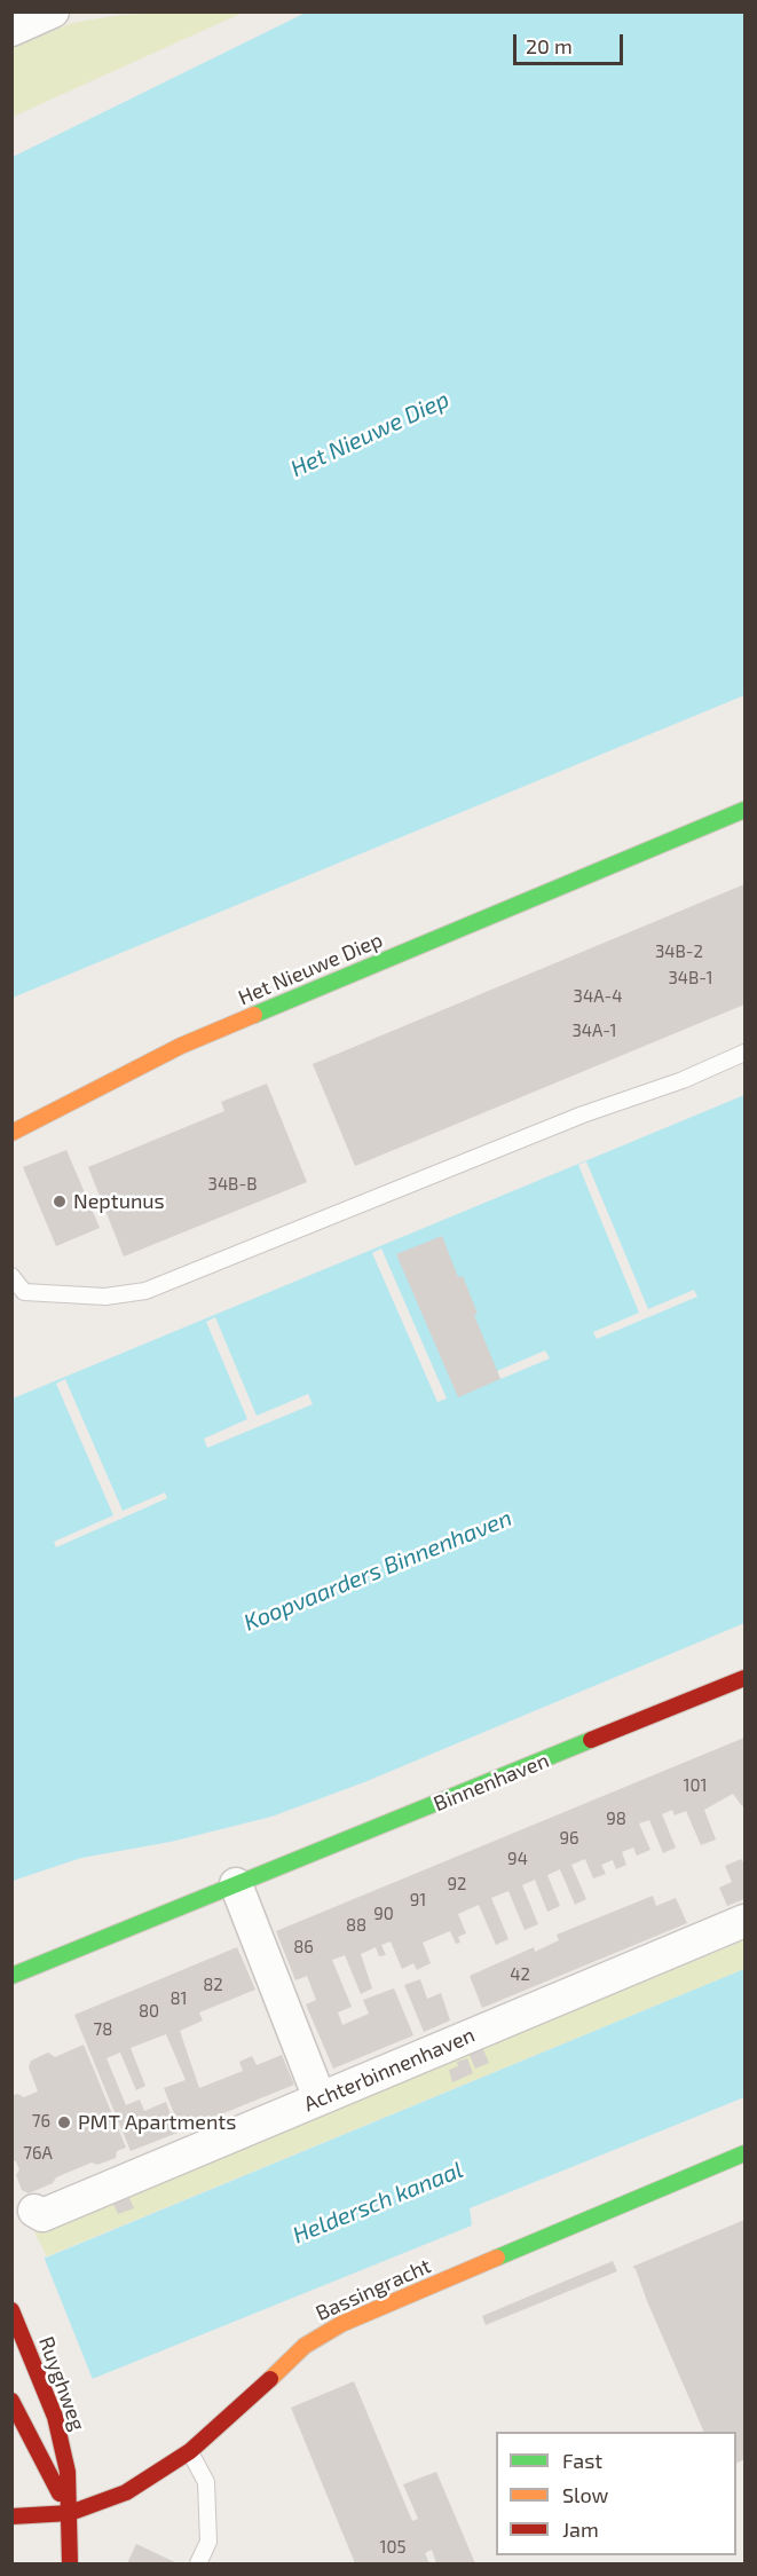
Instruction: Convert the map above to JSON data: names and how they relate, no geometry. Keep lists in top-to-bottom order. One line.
{"streets":{"street":["Het Nieuwe Diep","Binnenhaven","Achterbinnenhaven","Bassingracht","Ruyghweg"]},"crossings":[["Bassingracht","Ruyghweg"]],"water":["Het Nieuwe Diep","Koopvaarders Binnenhaven","Heldersch kanaal"],"places":["Neptunus","PMT Apartments"],"house_numbers":["34B-2","34B-1","34A-4","34A-1","34B-B","101","98","96","94","92","91","90","88","86","42","82","81","80","78","76","76A","105"],"legend":["Fast","Slow","Jam"],"scale_bar":"20 m"}
